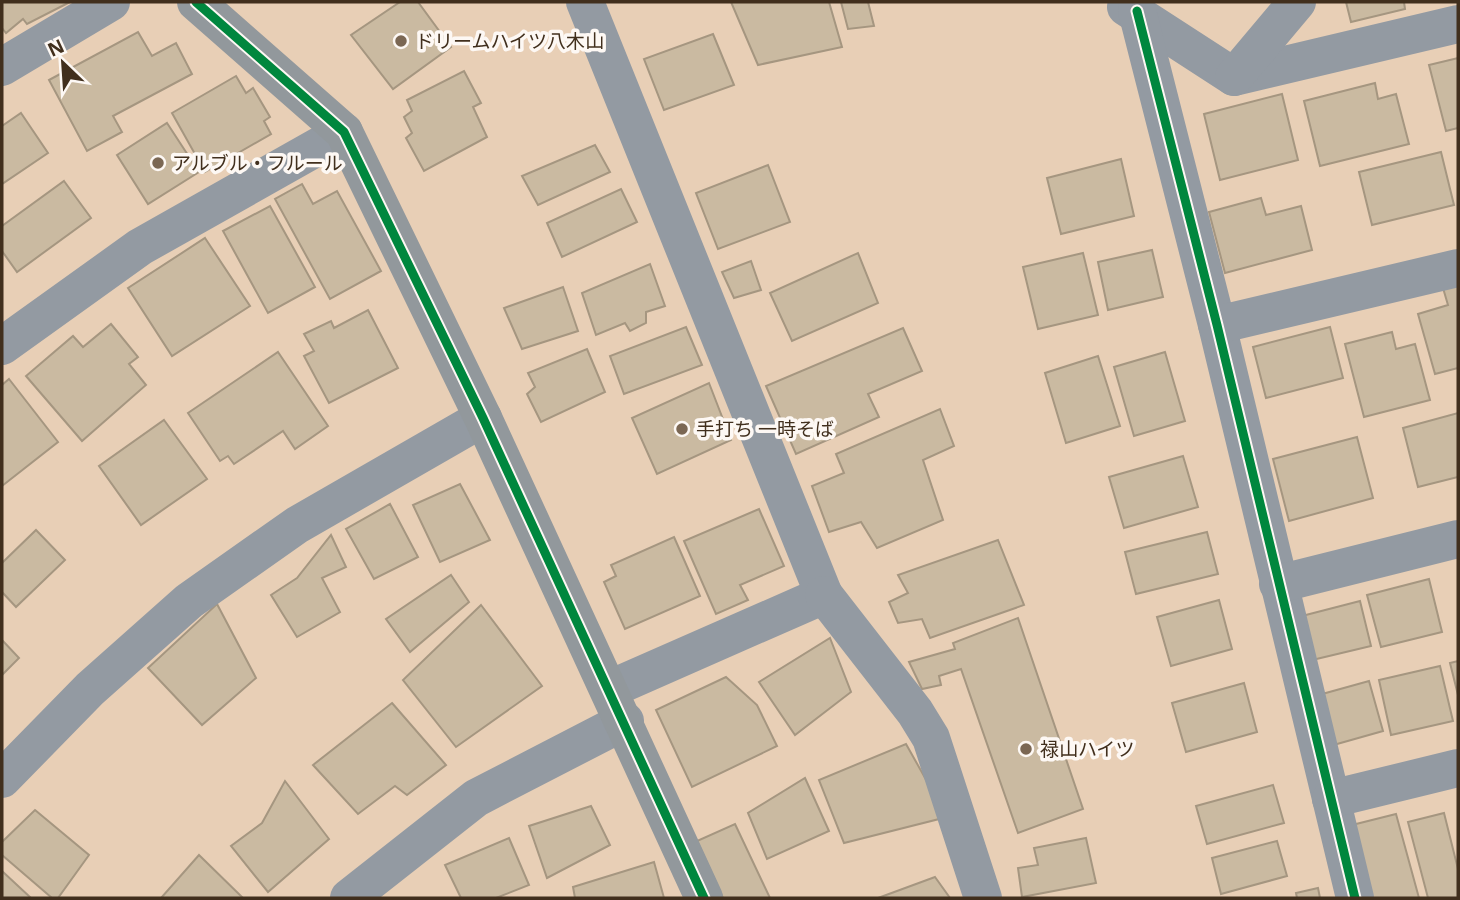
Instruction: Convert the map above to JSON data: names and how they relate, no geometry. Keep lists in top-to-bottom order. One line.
{"places":["ドリームハイツ八木山","アルブル・フルール","手打ち 一時そば","禄山ハイツ"],"north":"top left"}
